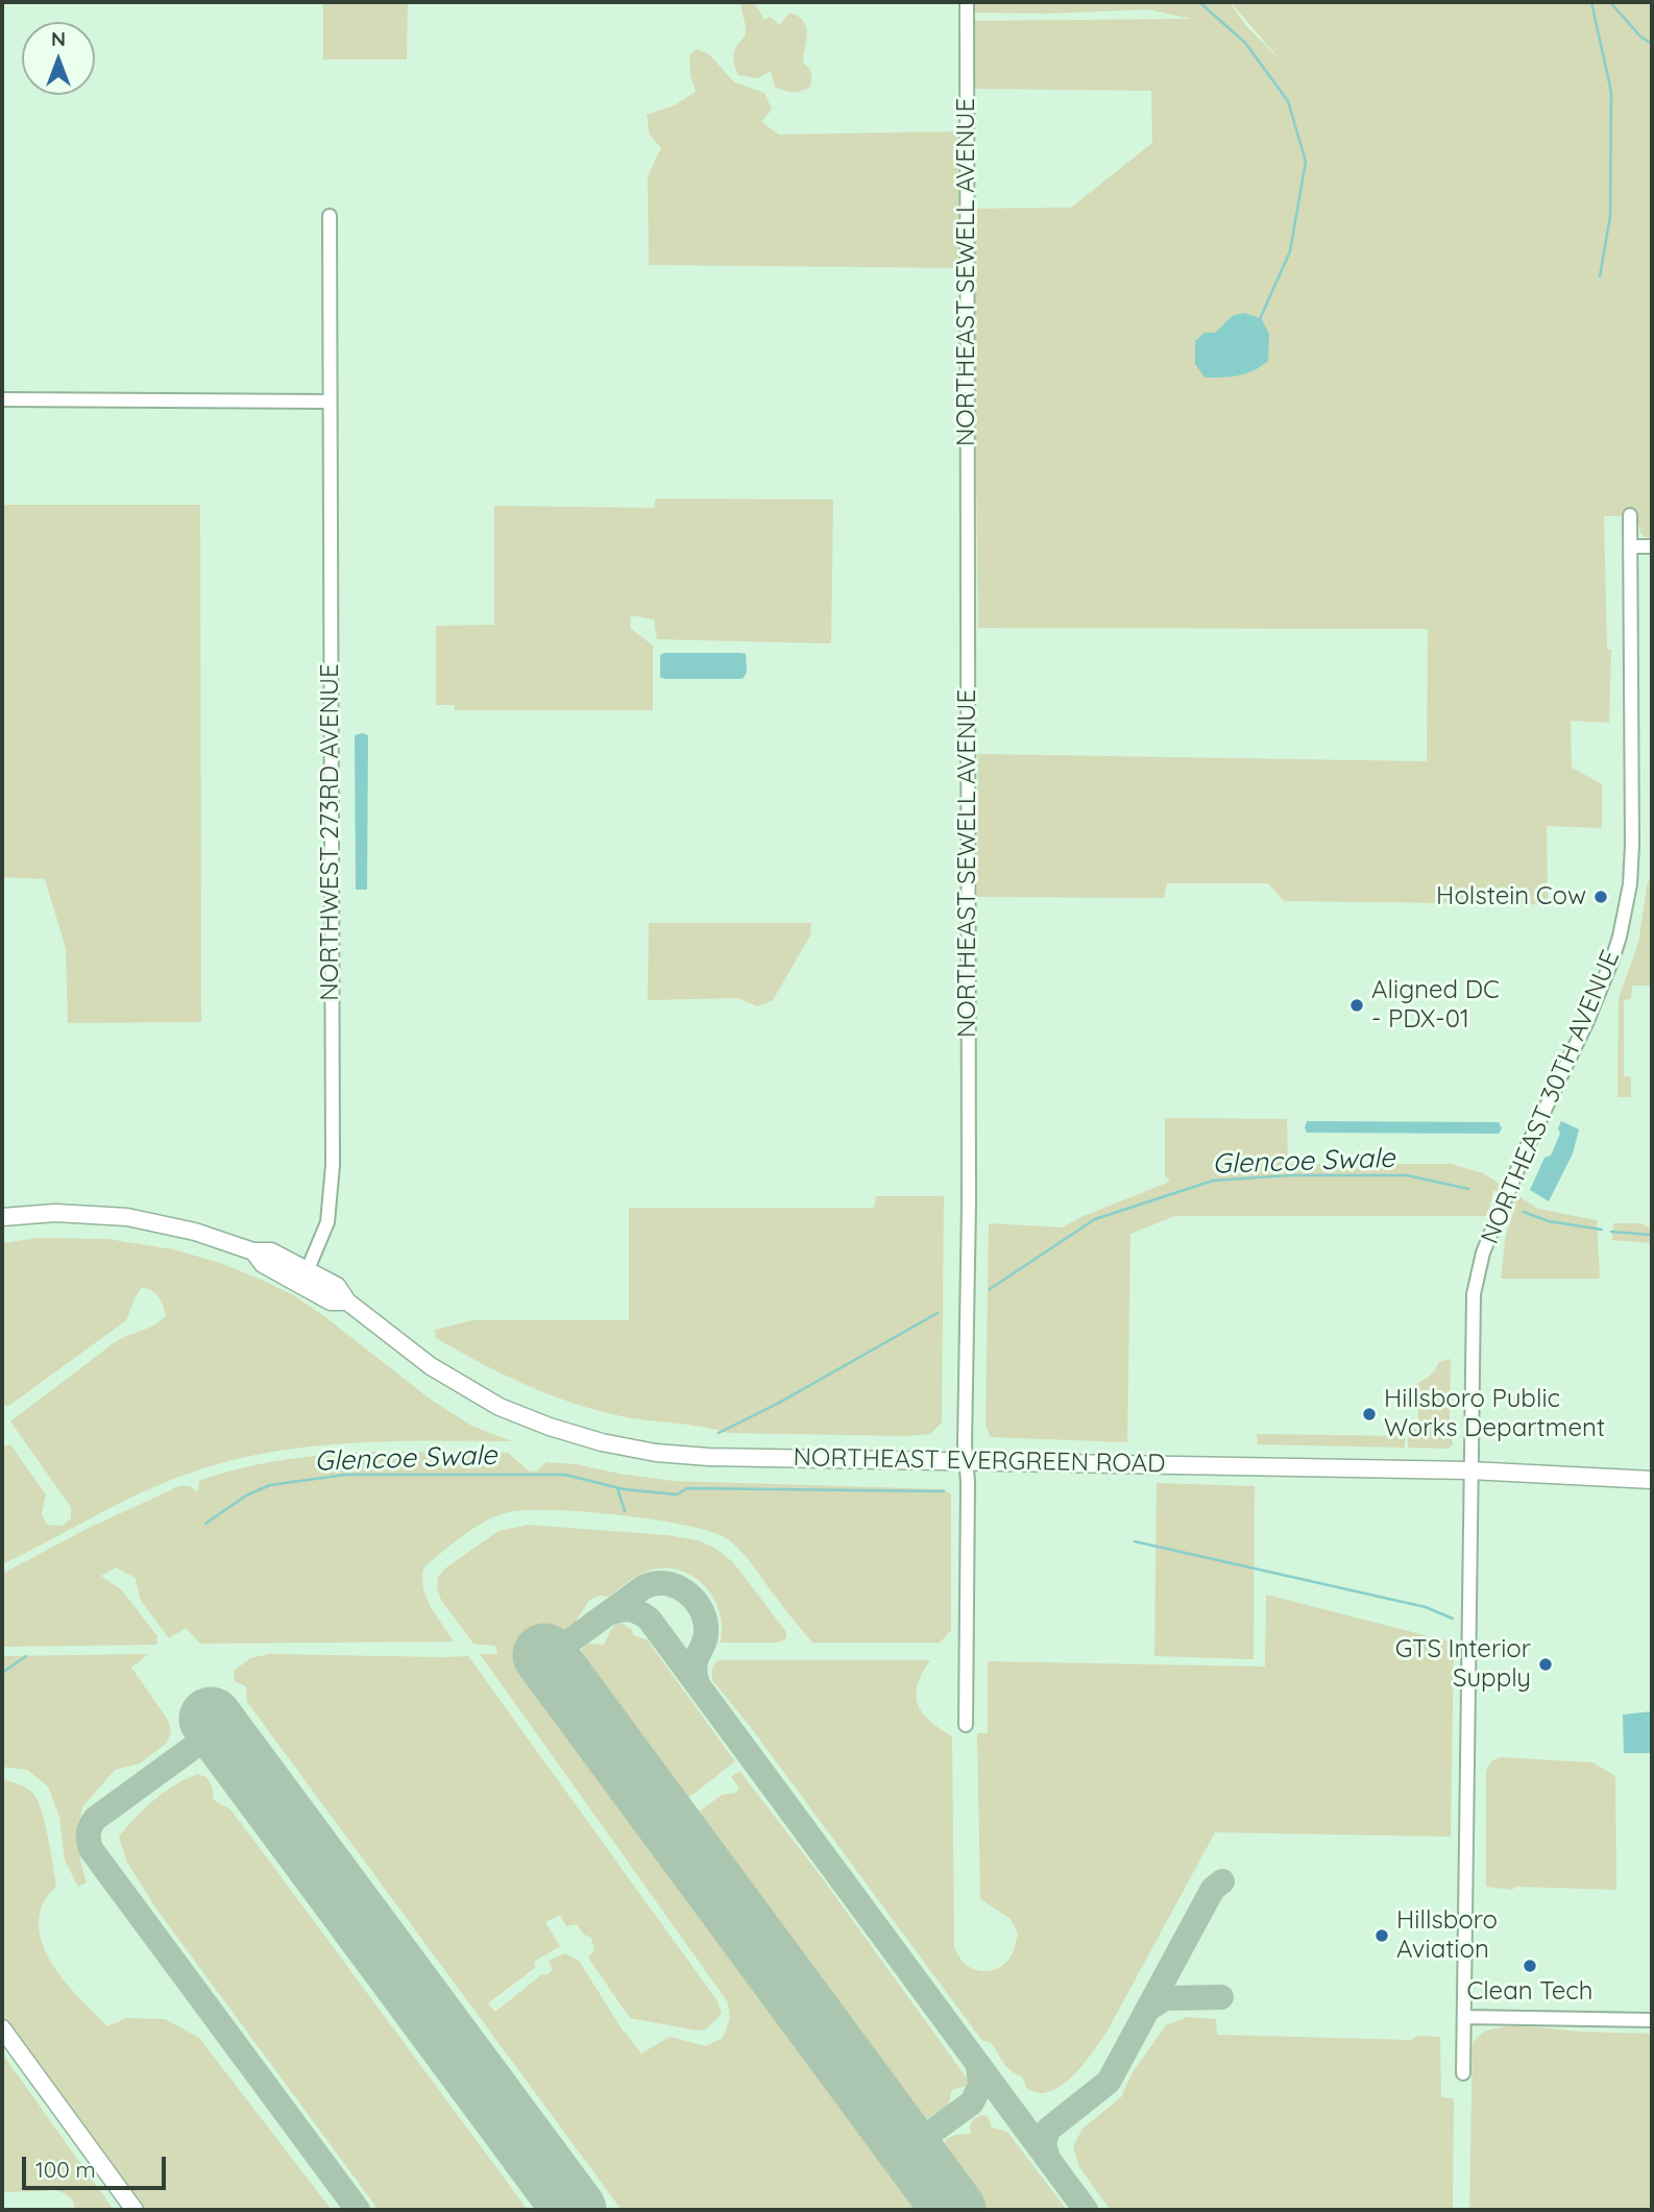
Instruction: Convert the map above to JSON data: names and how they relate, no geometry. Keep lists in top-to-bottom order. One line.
{"streets":{"main road":["NORTHEAST EVERGREEN ROAD"],"street":["NORTHEAST SEWELL AVENUE","NORTHWEST 273RD AVENUE","NORTHEAST 30TH AVENUE"]},"crossings":[["NORTHEAST SEWELL AVENUE","NORTHEAST EVERGREEN ROAD"],["NORTHWEST 273RD AVENUE","NORTHEAST EVERGREEN ROAD"],["NORTHEAST 30TH AVENUE","NORTHEAST EVERGREEN ROAD"]],"water":["Glencoe Swale"],"places":["Holstein Cow","Aligned DC - PDX-01","Hillsboro Public Works Department","GTS Interior Supply","Hillsboro Aviation","Clean Tech"],"scale_bar":"100 m","north":"top"}
